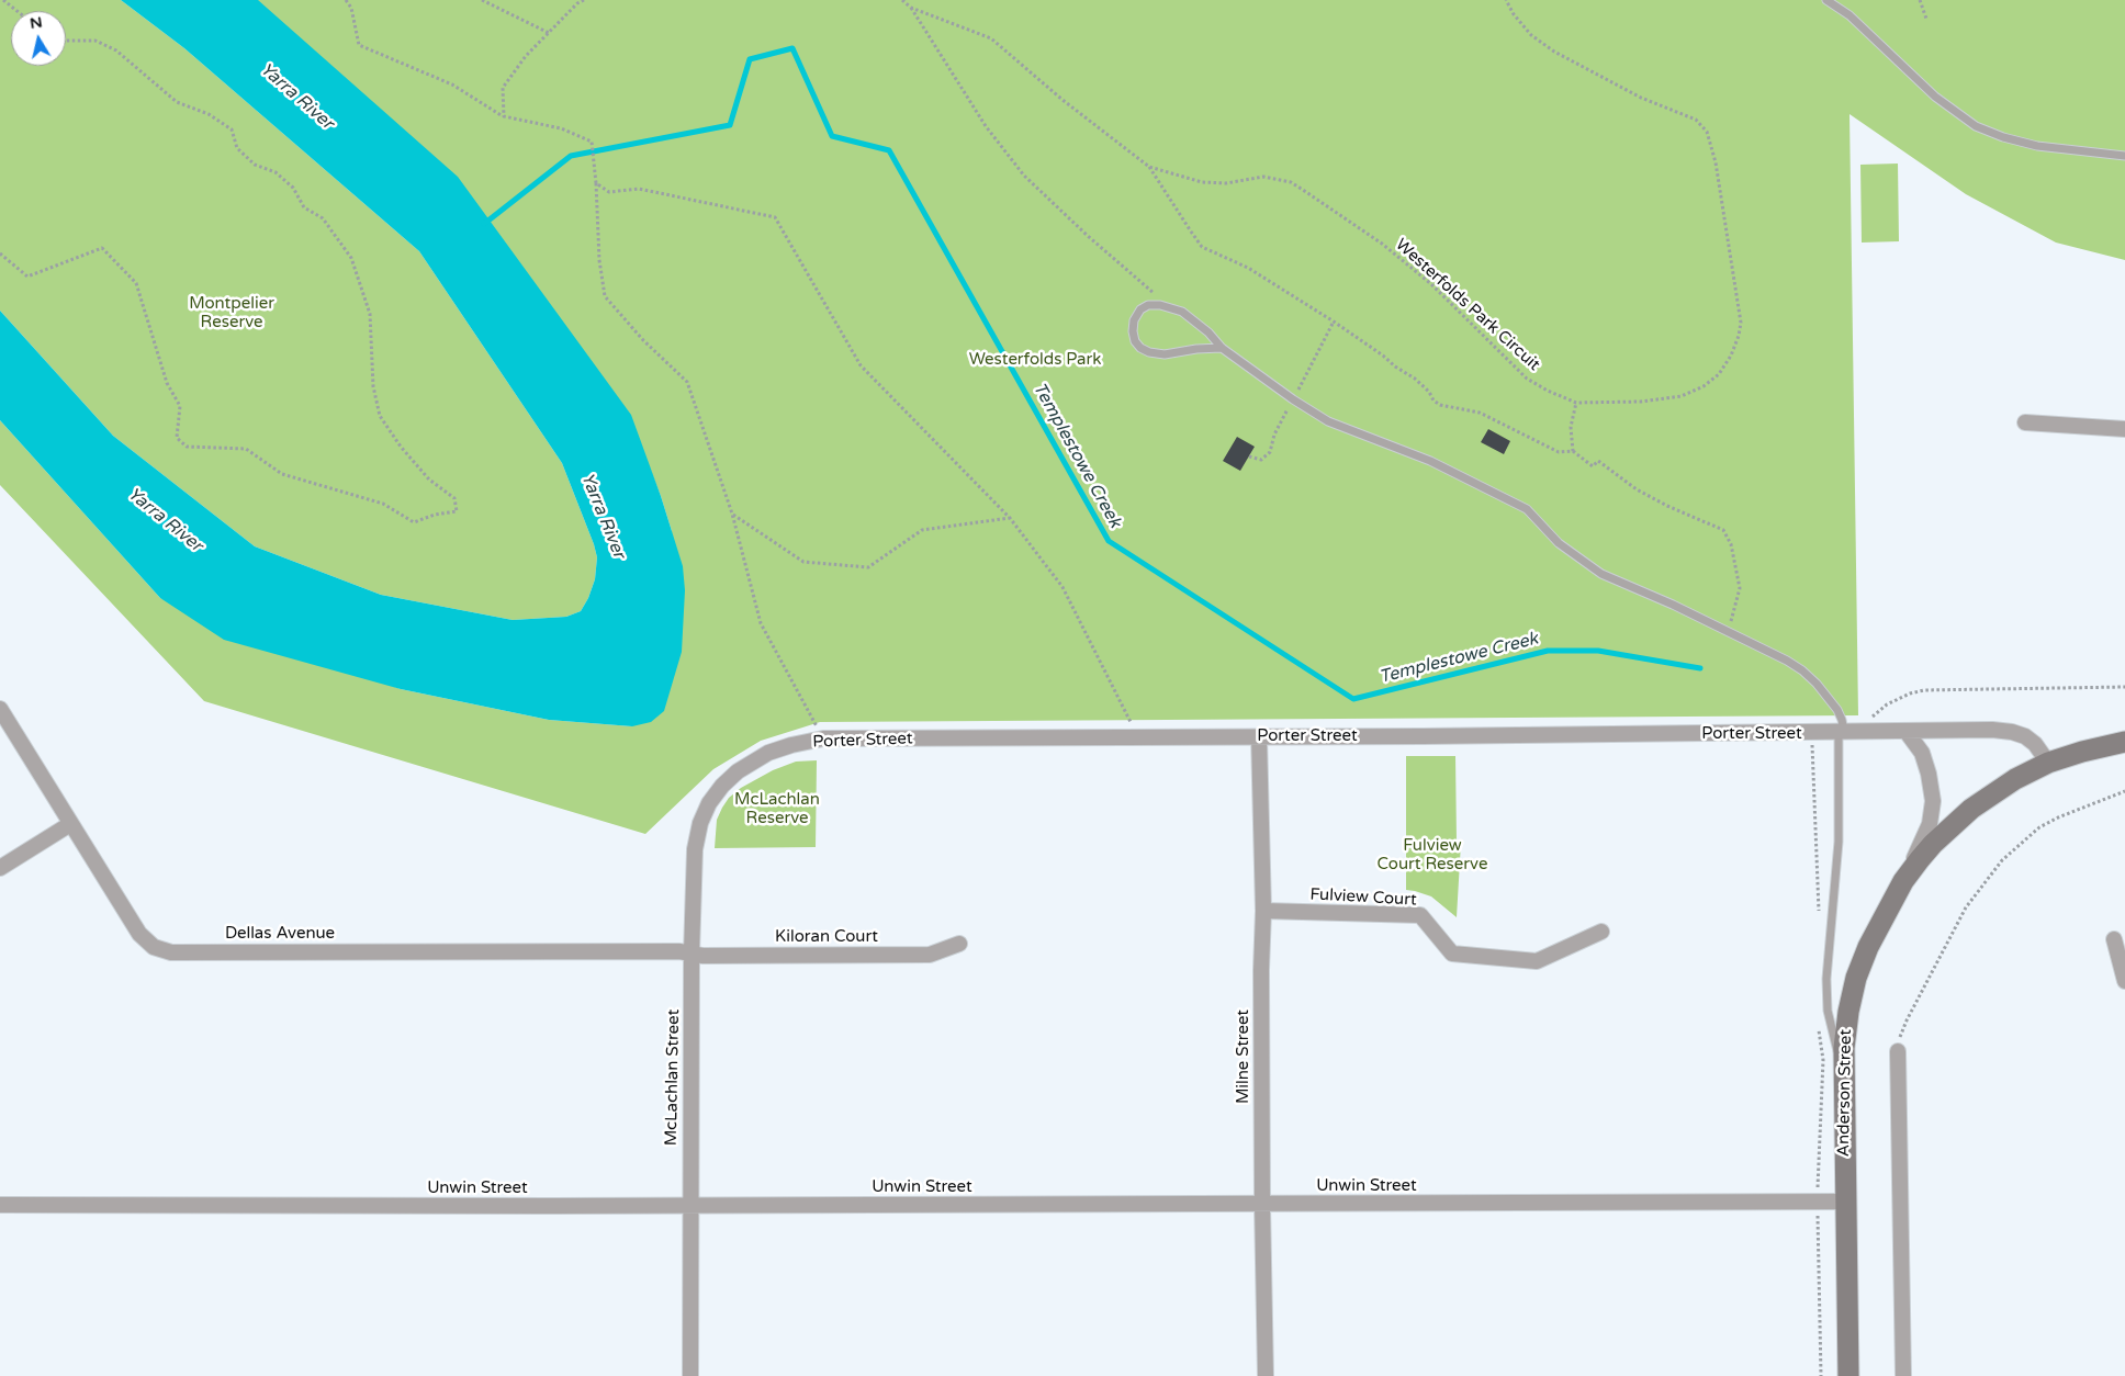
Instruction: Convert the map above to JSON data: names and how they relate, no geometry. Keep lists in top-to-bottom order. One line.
{"streets":{"main road":["Anderson Street"],"street":["Porter Street","Fulview Court","Dellas Avenue","Kiloran Court","Milne Street","McLachlan Street","Unwin Street"],"path":["Westerfolds Park Circuit"]},"crossings":[["Porter Street","Milne Street"],["Porter Street","McLachlan Street"],["Porter Street","Anderson Street"],["Fulview Court","Milne Street"],["Dellas Avenue","Kiloran Court"],["Dellas Avenue","McLachlan Street"],["Kiloran Court","McLachlan Street"],["Milne Street","Unwin Street"],["McLachlan Street","Unwin Street"],["Anderson Street","Unwin Street"]],"water":["Yarra River","Templestowe Creek"],"parks":["Montpelier Reserve","Westerfolds Park","McLachlan Reserve","Fulview Court Reserve"],"north":"top"}
